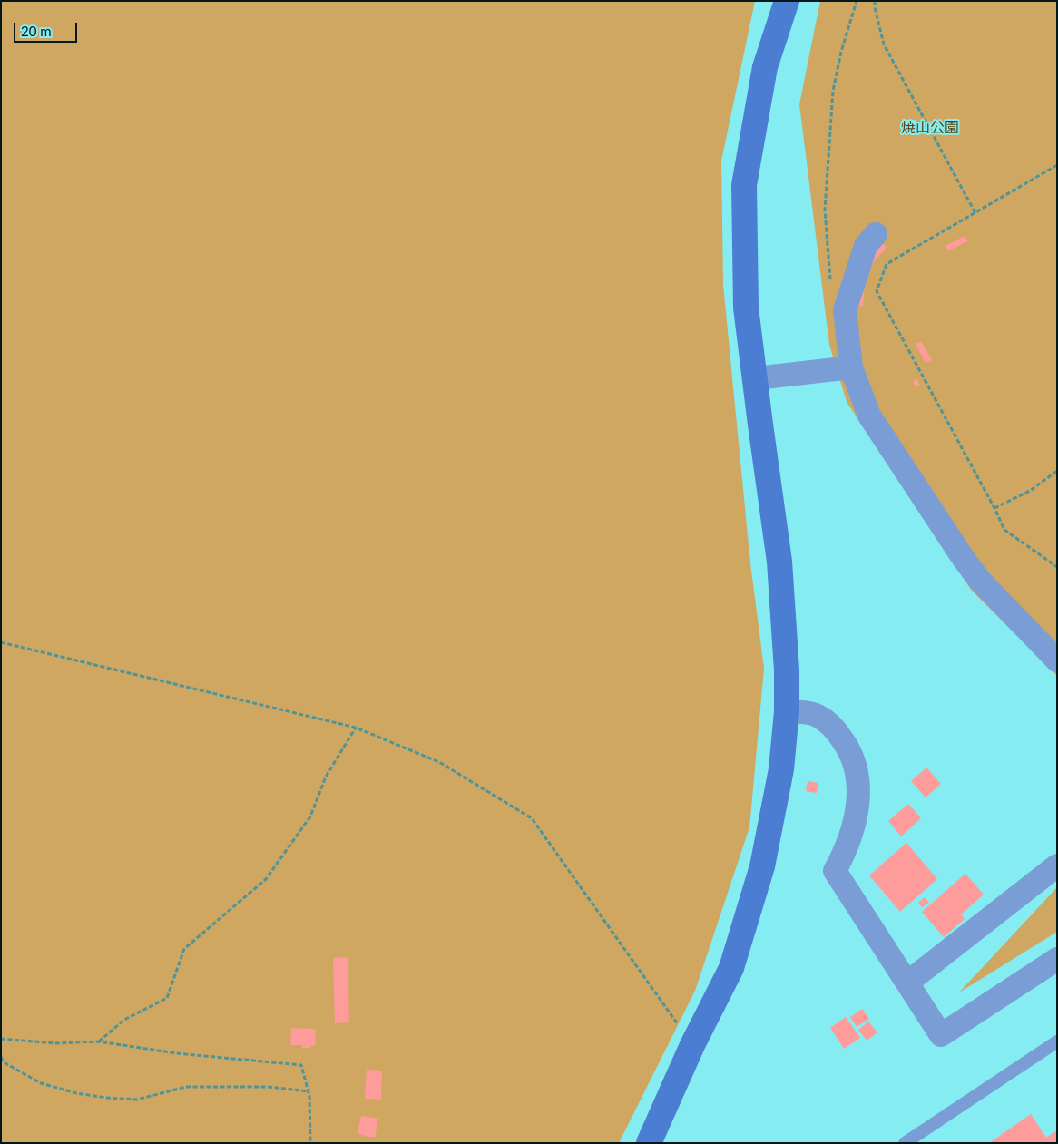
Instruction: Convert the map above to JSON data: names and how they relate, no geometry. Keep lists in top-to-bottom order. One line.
{"parks":["焼山公園"],"scale_bar":"20 m"}
